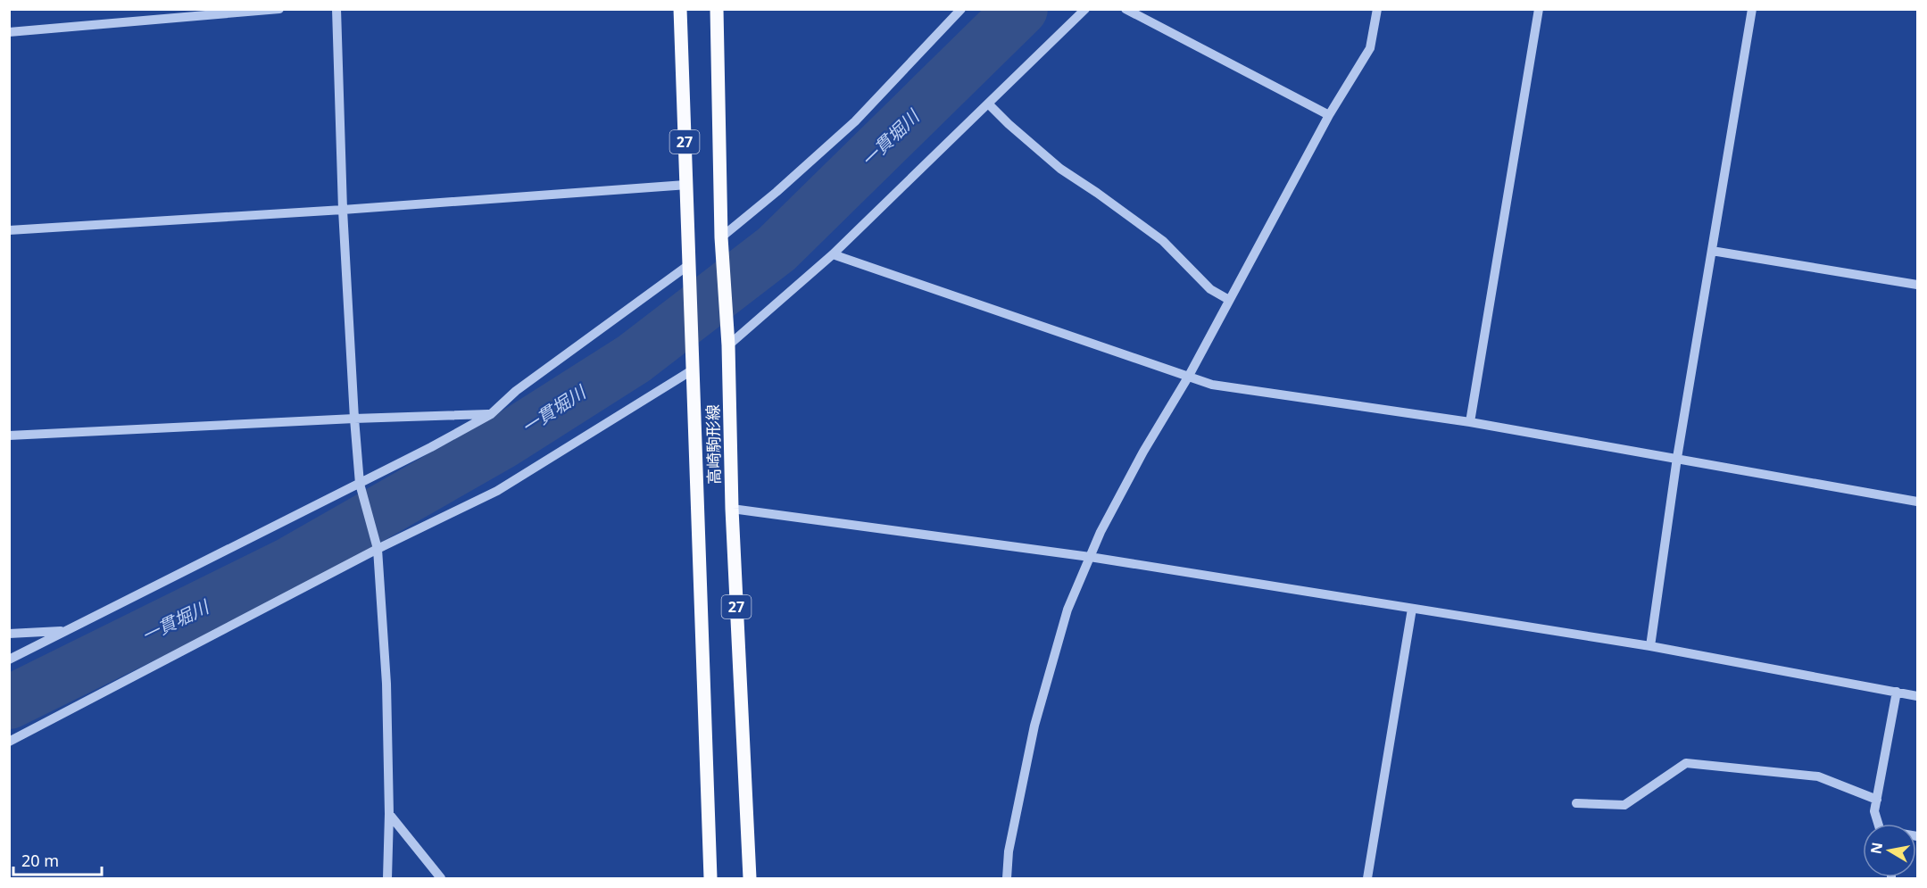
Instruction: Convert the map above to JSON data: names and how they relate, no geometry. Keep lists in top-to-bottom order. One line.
{"streets":{"main road":["27","高崎駒形線"]},"water":["一貫堀川"],"scale_bar":"20 m","north":"left"}
